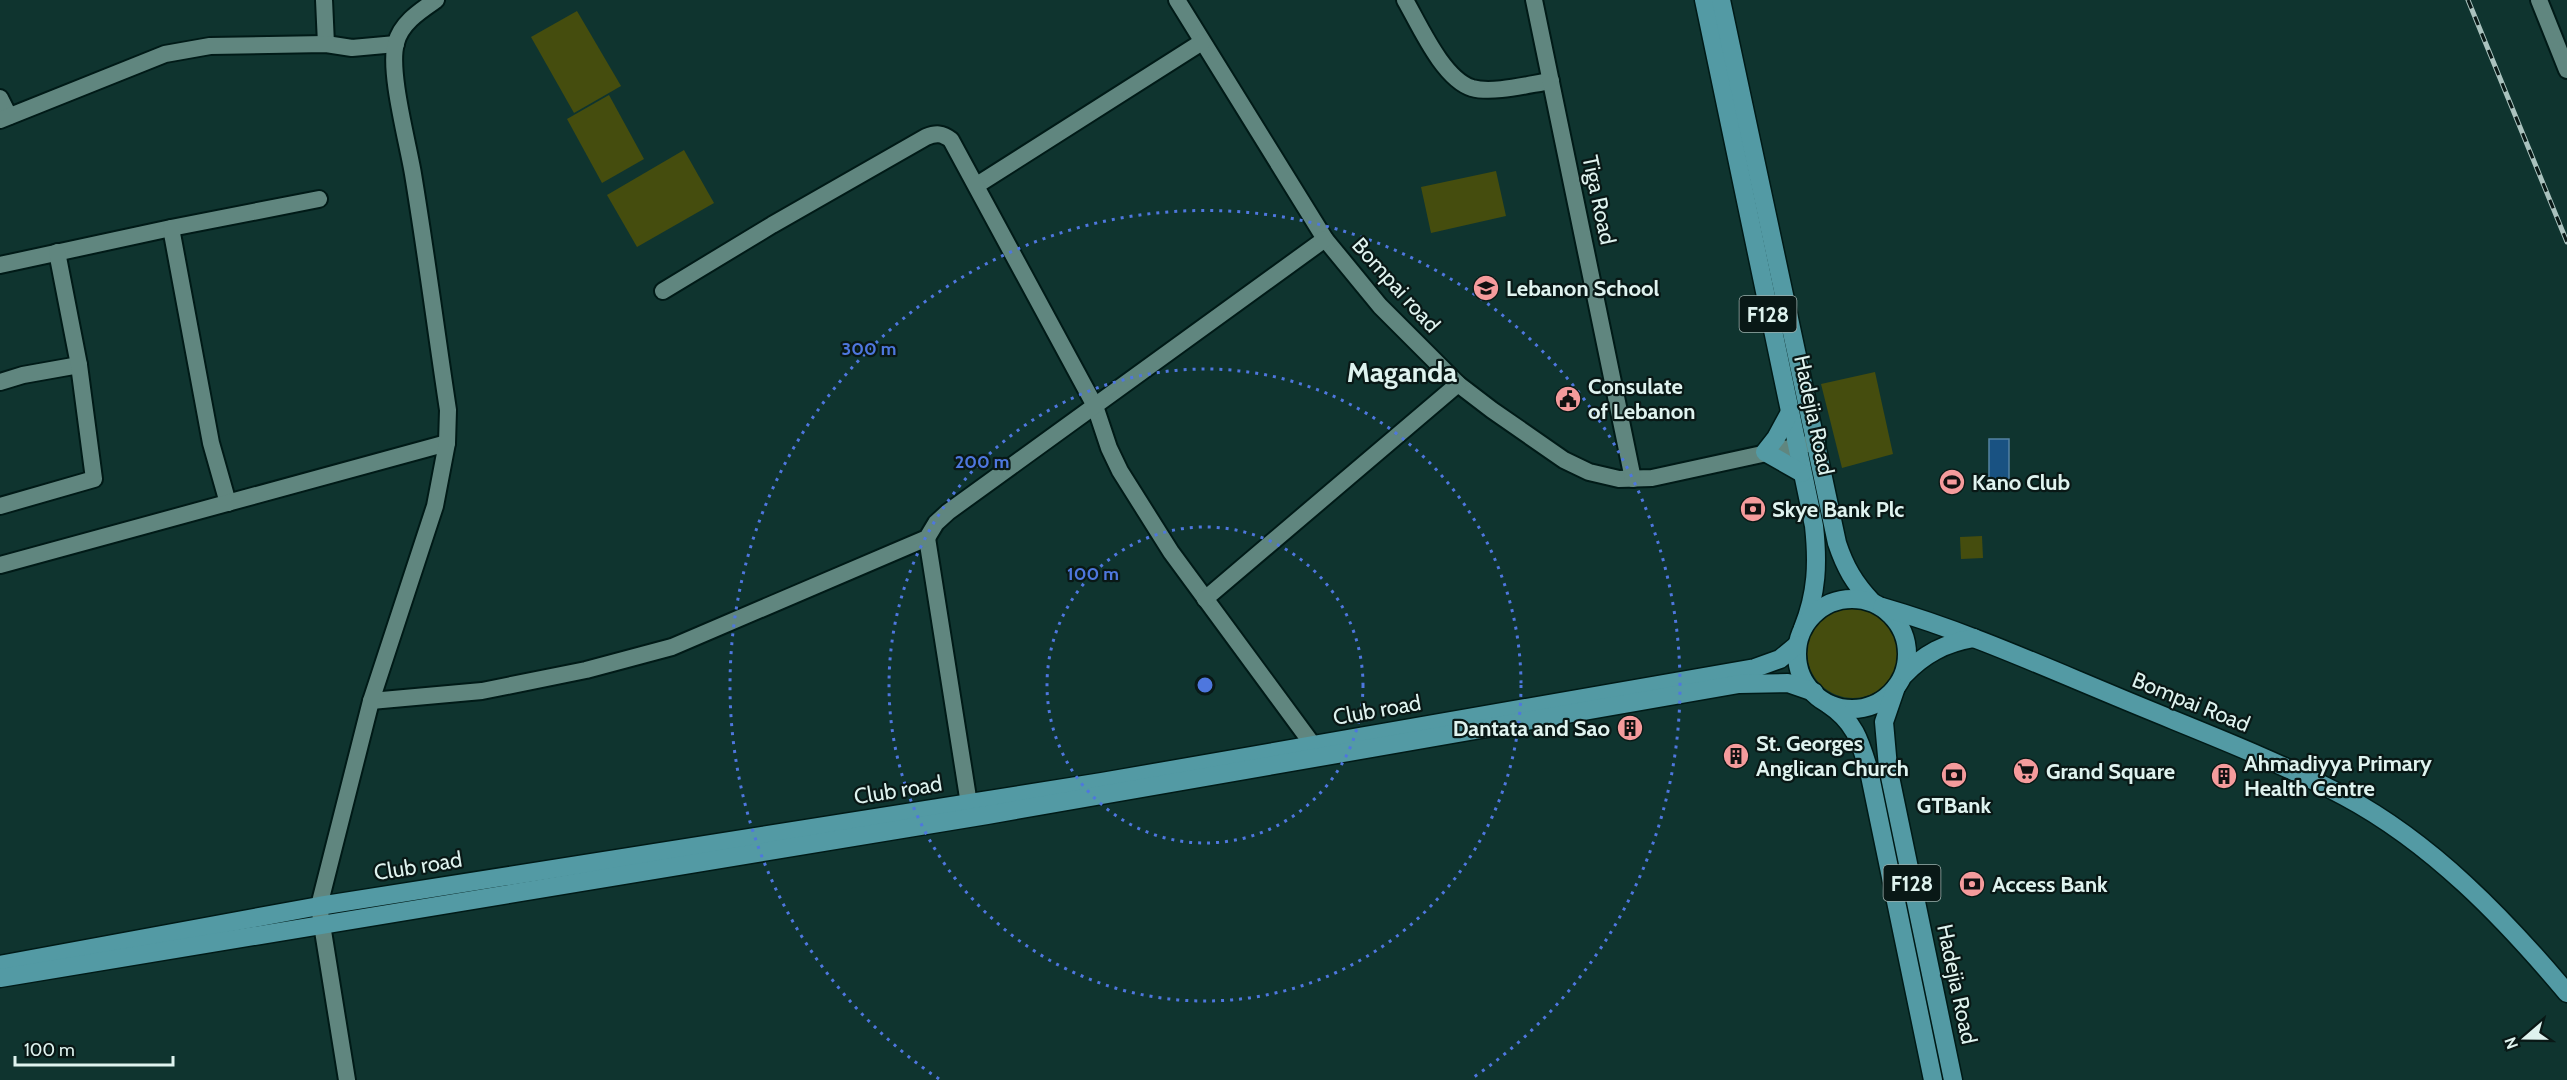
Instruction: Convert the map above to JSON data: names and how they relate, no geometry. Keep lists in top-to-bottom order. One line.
{"streets":{"main road":["F128","Hadejia Road","Bompai Road","Club road"],"street":["Tiga Road","Bompai road"]},"crossings":[["Tiga Road","Bompai road"],["Bompai road","Hadejia Road"],["F128","Hadejia Road"],["F128","Bompai Road"],["F128","Club road"],["Hadejia Road","Bompai Road"],["Hadejia Road","Club road"],["Bompai Road","Club road"]],"districts":["Maganda"],"places":{"school or university":["Lebanon School"],"public building":["Consulate of Lebanon"],"sports":["Kano Club"],"bank":["Skye Bank Plc","GTBank","Access Bank"],"building":["Dantata and Sao","St. Georges Anglican Church","Ahmadiyya Primary Health Centre"],"supermarket":["Grand Square"]},"scale_bar":"100 m","north":"left","rings":["300 m","200 m","100 m"]}
